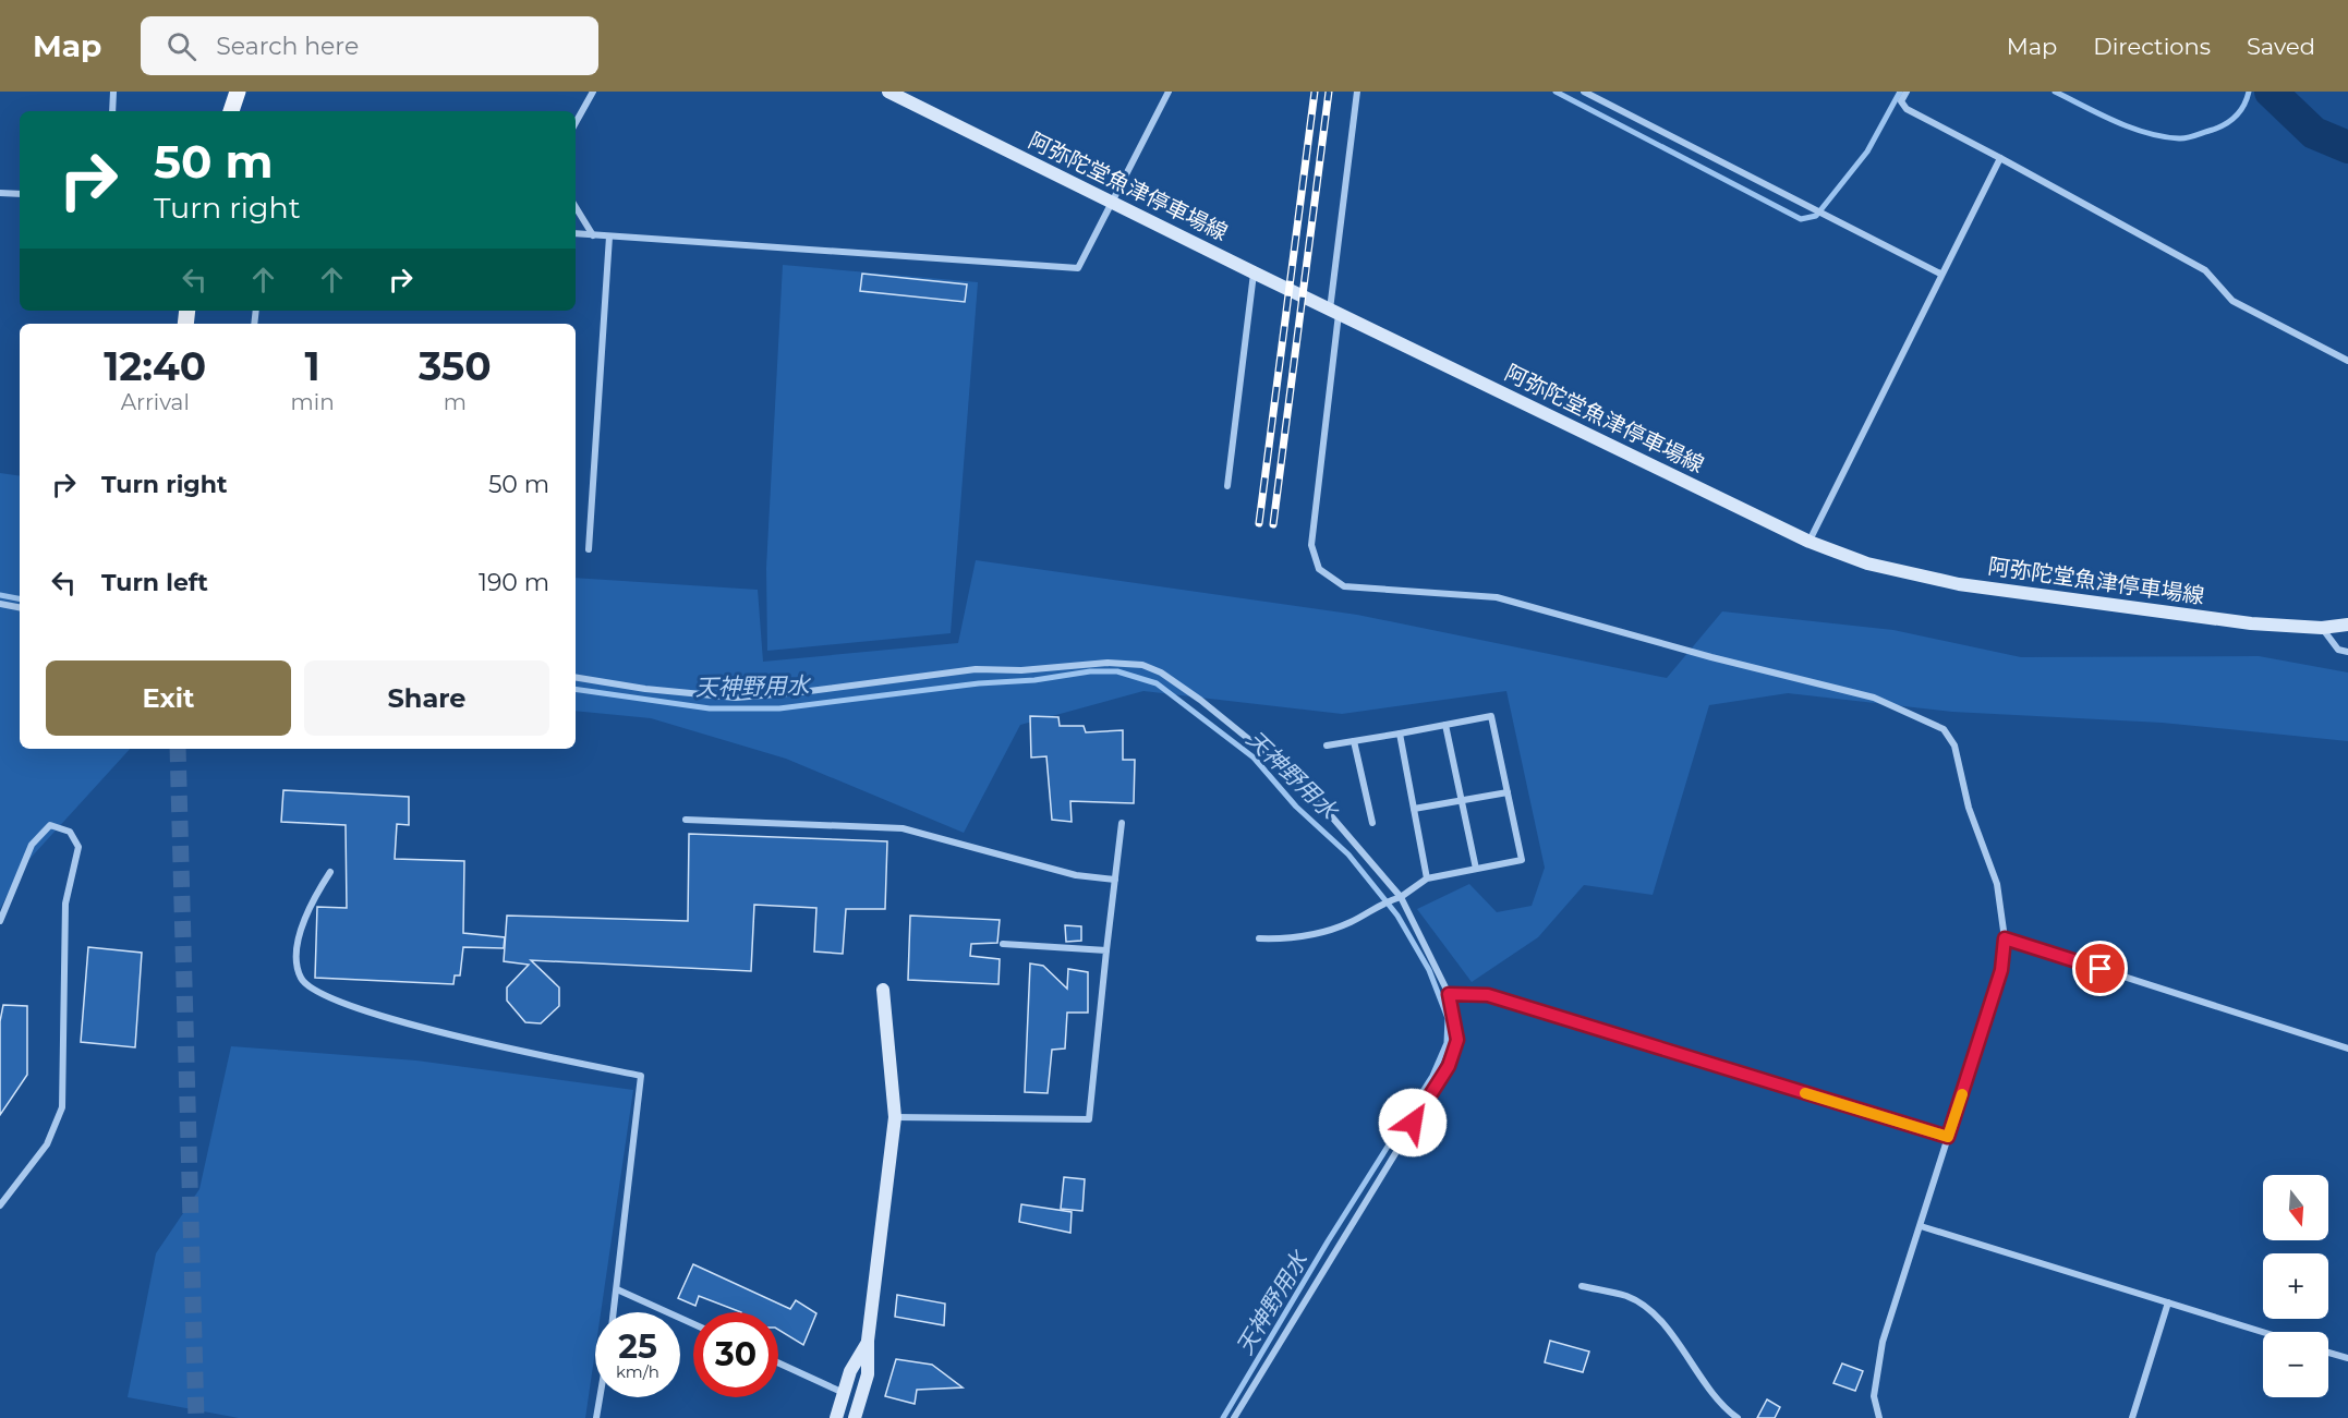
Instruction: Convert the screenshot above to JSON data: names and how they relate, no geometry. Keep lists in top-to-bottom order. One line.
{"streets":{"main road":["阿弥陀堂魚津停車場線"]},"water":["天神野用水"],"north":"bottom","page":{"header":"Map","search":"Search here","nav":["Map","Directions","Saved"],"turn":["50 m","Turn right"],"eta":["12:40","Arrival","1","min","350","m"],"list":[{"name":"Turn right","value":"50 m"},{"name":"Turn left","value":"190 m"}],"buttons":["Exit","Share"],"map_buttons":["+","−"],"speed":"25 km/h","limit":"30"}}
